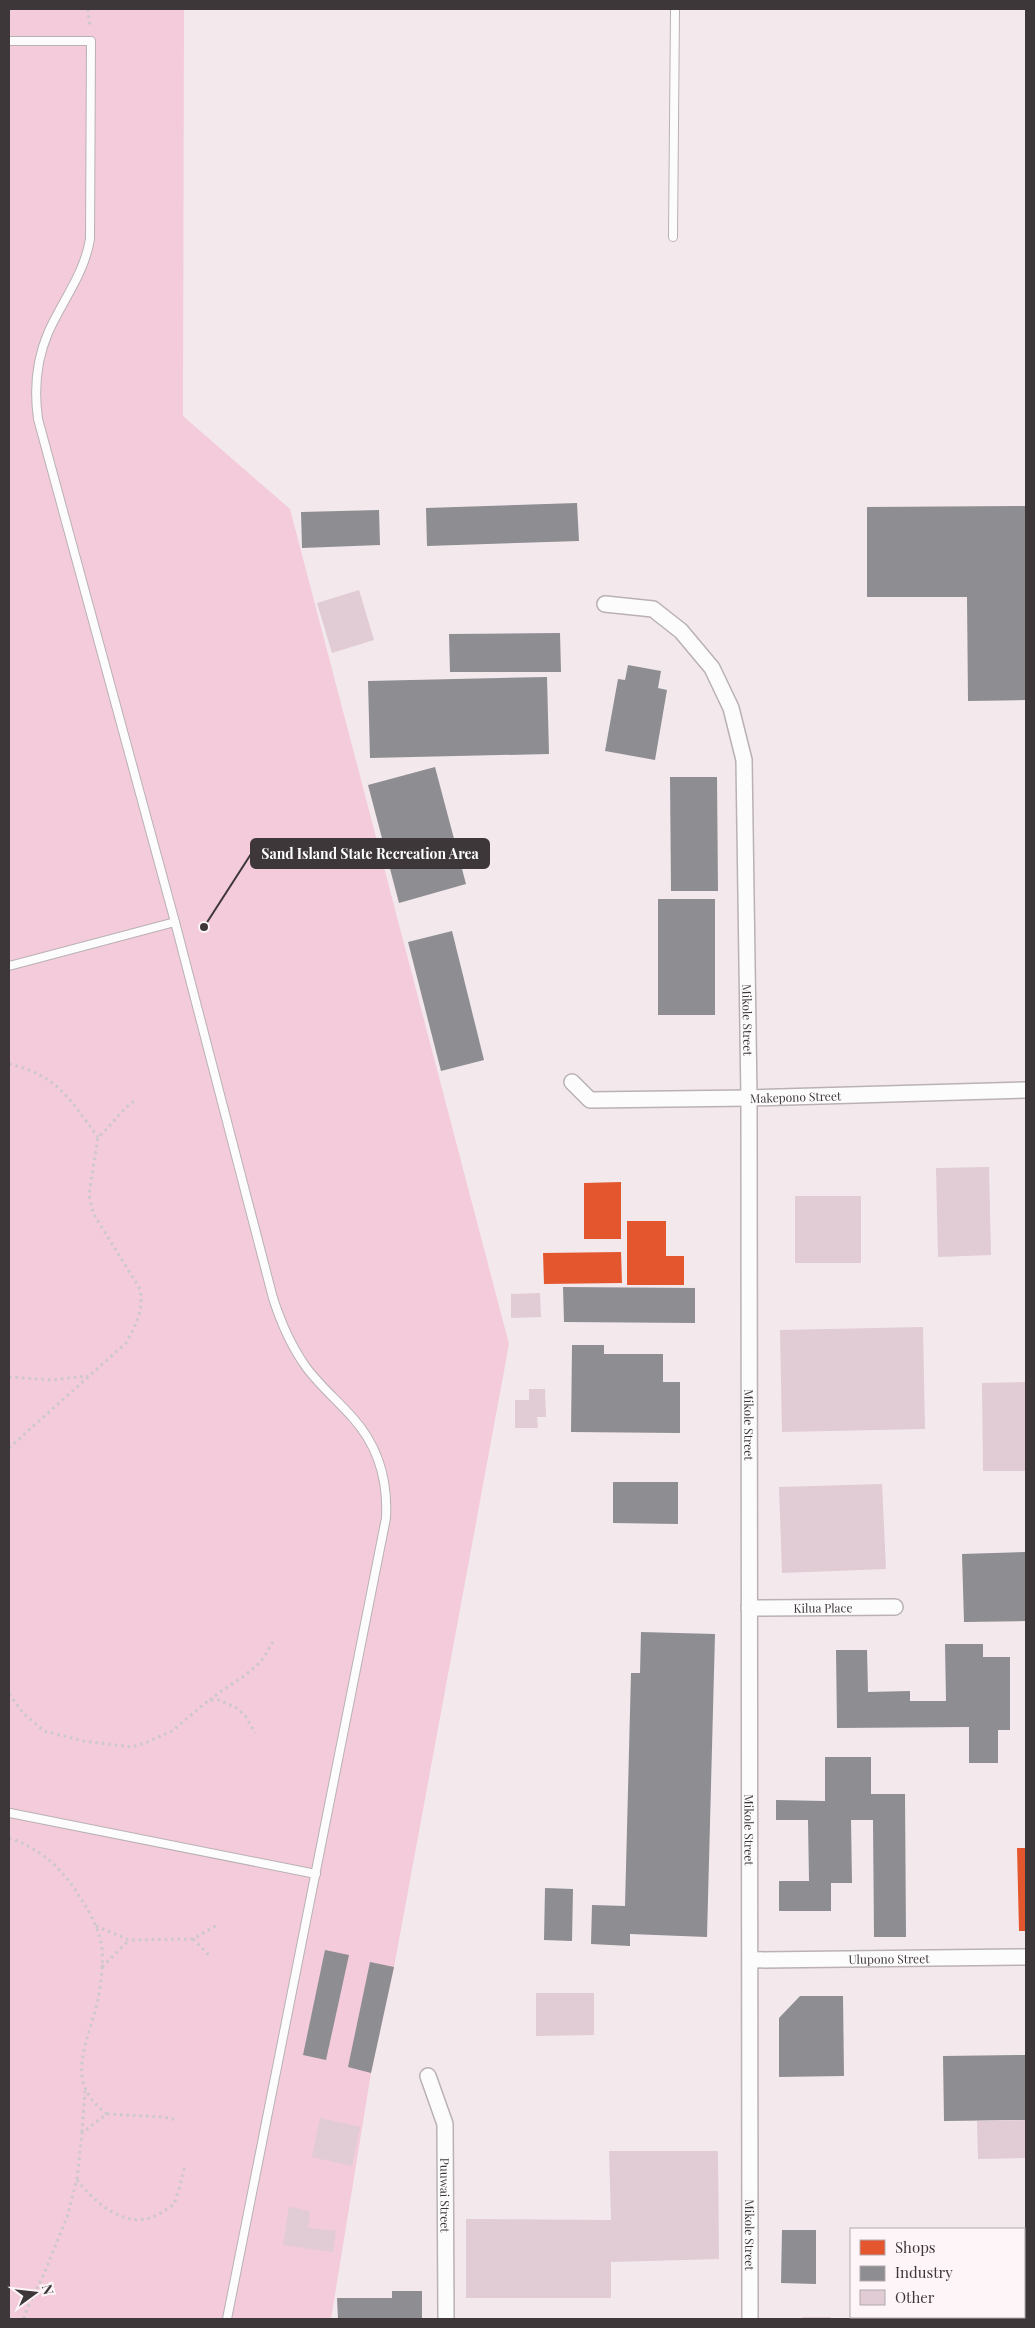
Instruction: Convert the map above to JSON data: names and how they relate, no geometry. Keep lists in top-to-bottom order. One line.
{"streets":{"street":["Mikole Street","Makepono Street","Kilua Place","Ulupono Street","Puuwai Street"]},"crossings":[["Mikole Street","Makepono Street"],["Mikole Street","Kilua Place"],["Mikole Street","Ulupono Street"]],"places":["Sand Island State Recreation Area"],"legend":["Shops","Industry","Other"],"north":"right"}
